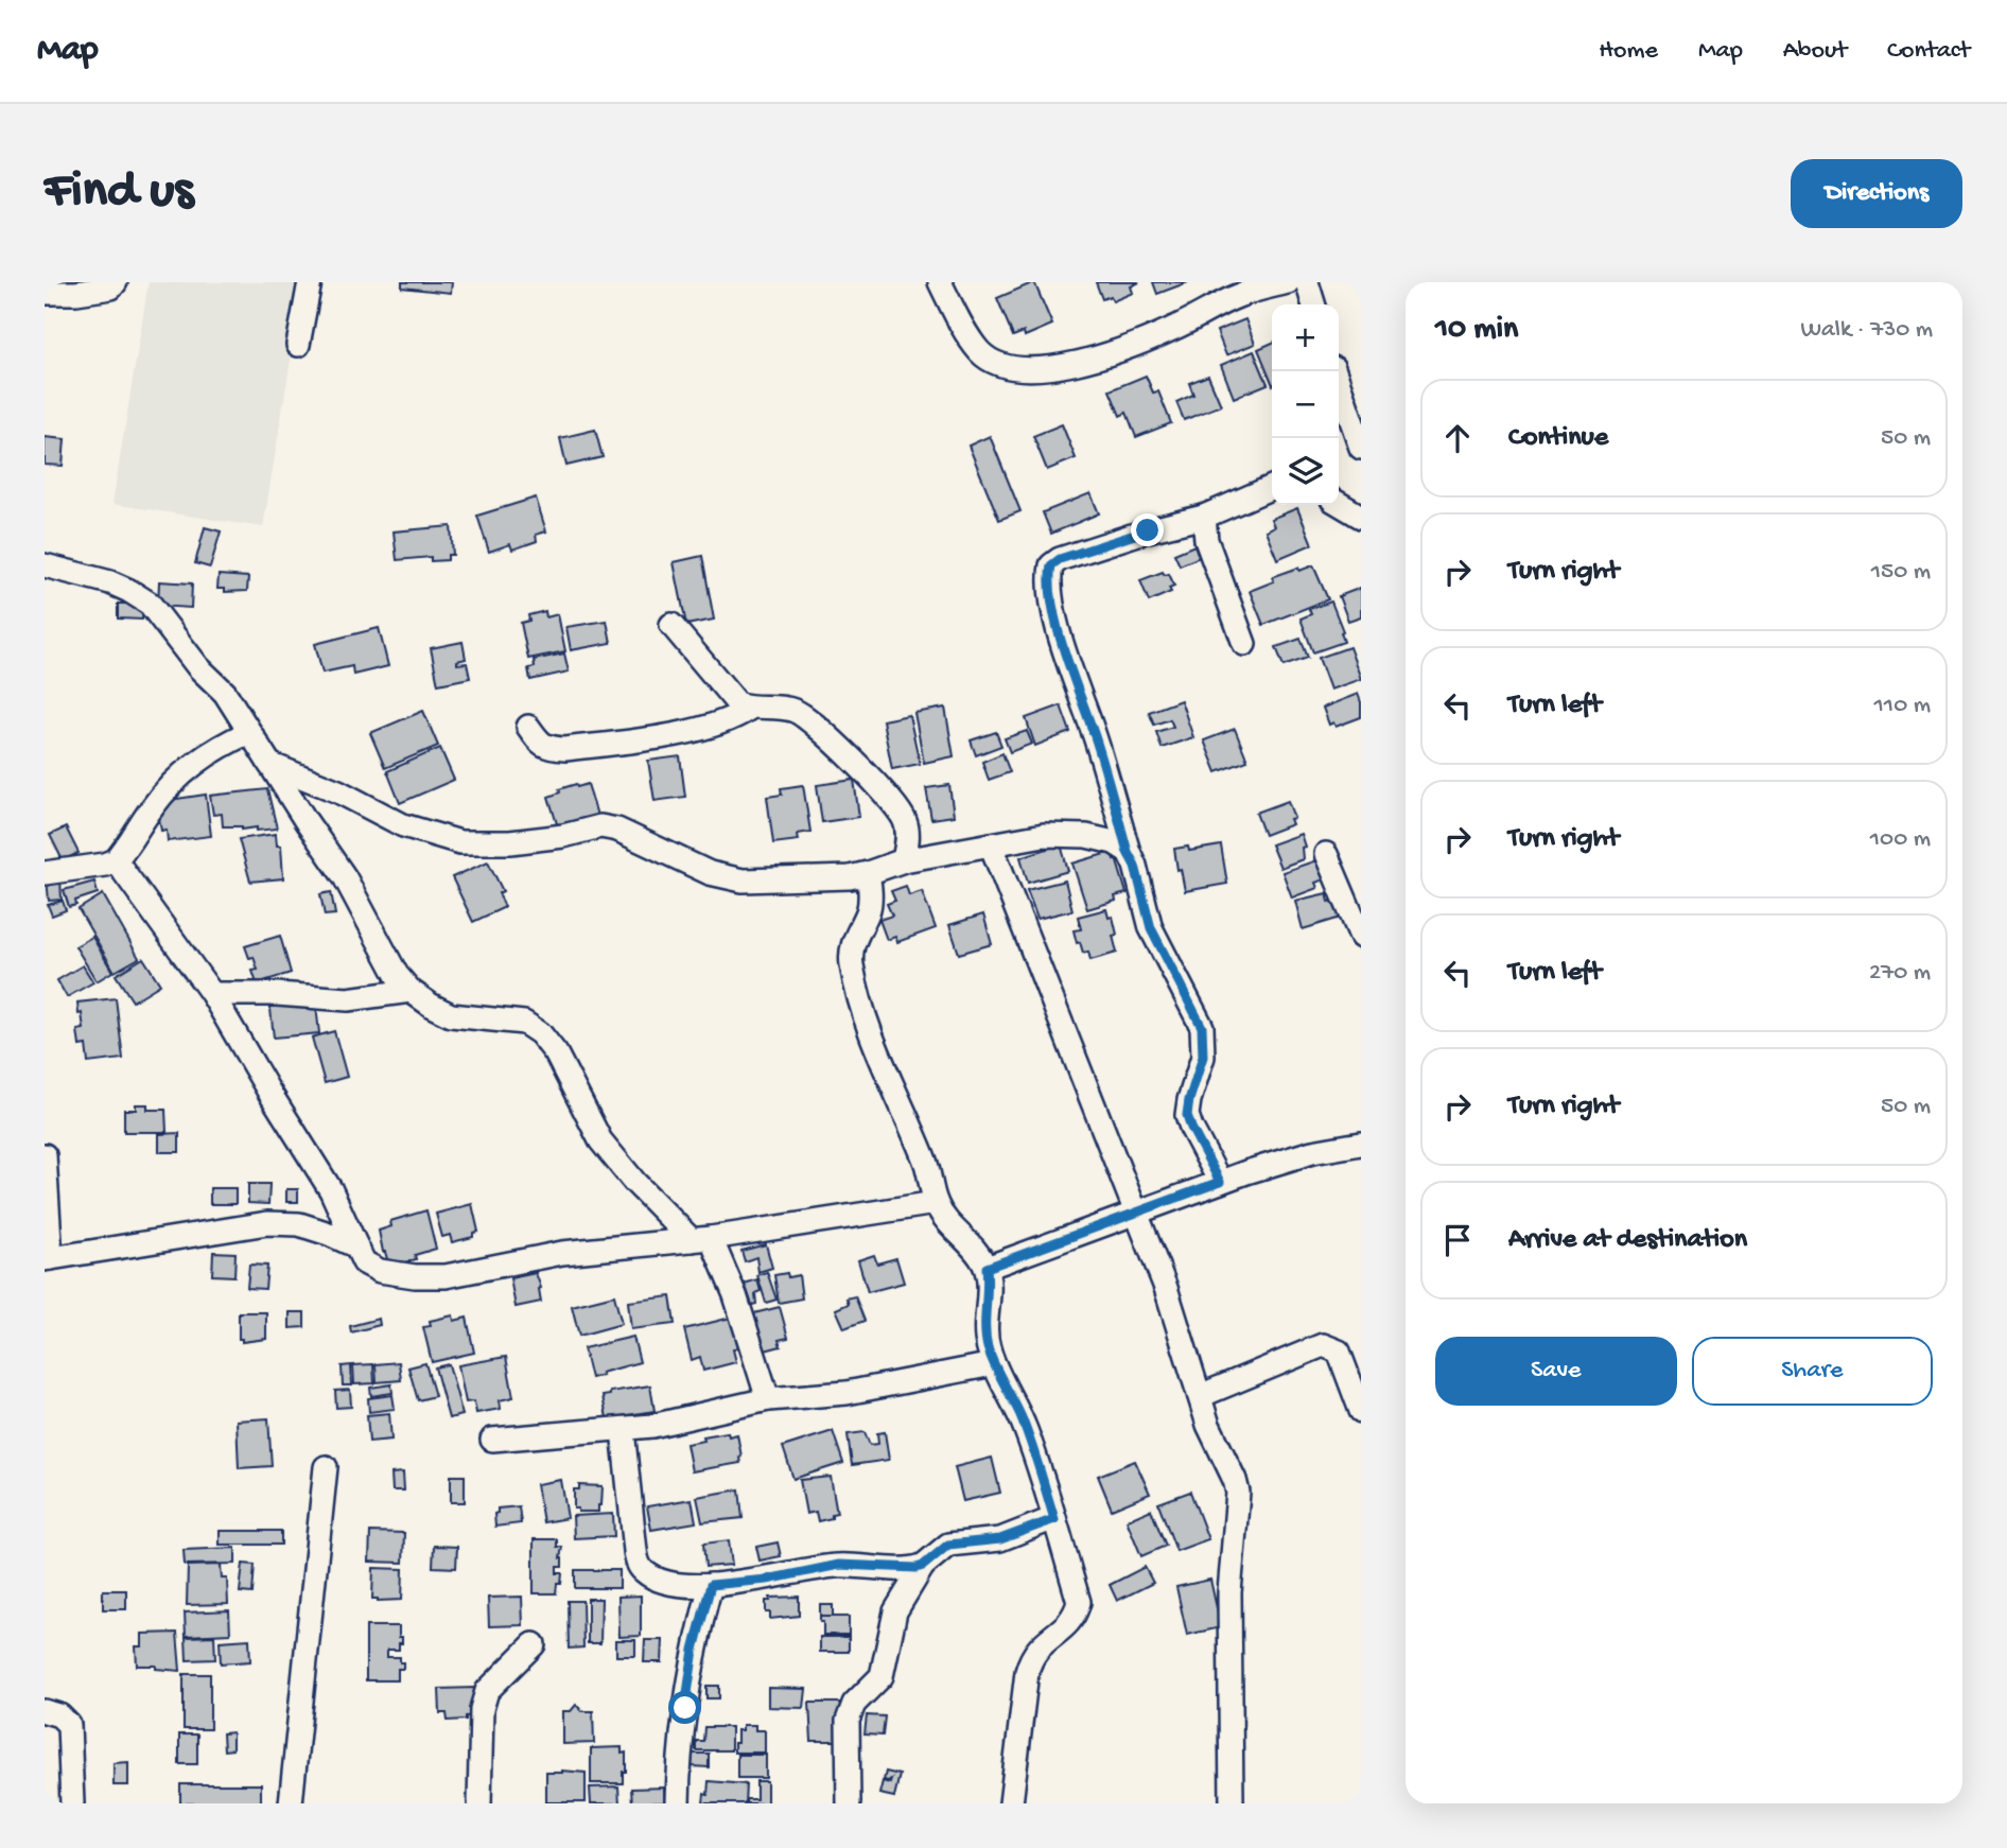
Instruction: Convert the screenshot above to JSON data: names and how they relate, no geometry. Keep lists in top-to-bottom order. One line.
{"page":{"header":"Map","nav":["Home","Map","About","Contact"],"buttons":["Directions",["Save","Share"]],"title":"Find us","heading":["10 min","Walk · 730 m"],"map_buttons":["+","−"],"list":[["Continue","50 m"],["Turn right","150 m"],["Turn left","110 m"],["Turn right","100 m"],["Turn left","270 m"],["Turn right","50 m"],"Arrive at destination"]}}
